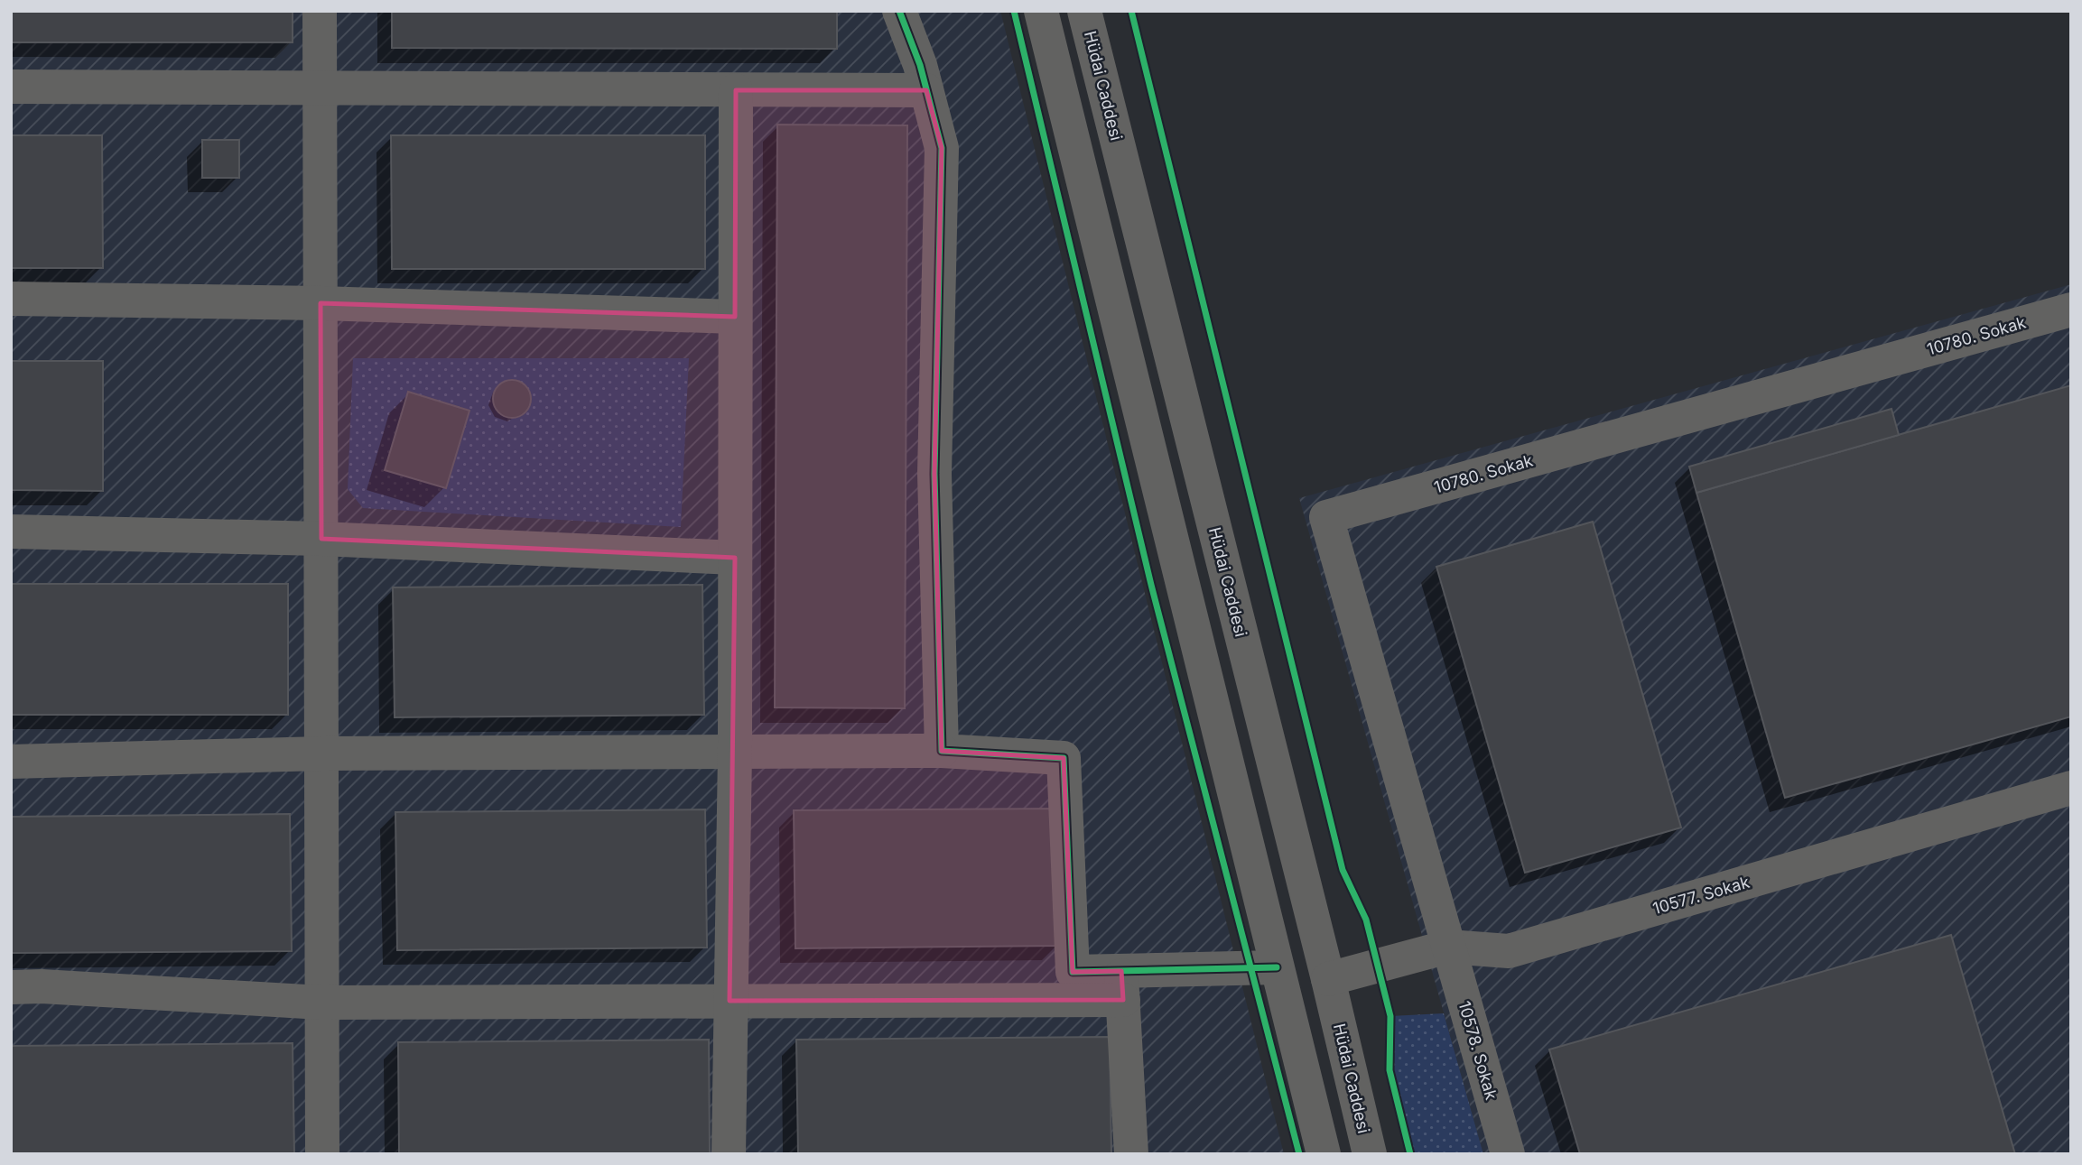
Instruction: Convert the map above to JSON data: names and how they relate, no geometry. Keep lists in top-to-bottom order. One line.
{"streets":{"street":["Hüdai Caddesi","10780. Sokak","10577. Sokak","10578. Sokak"]},"crossings":[["Hüdai Caddesi","10577. Sokak"],["10780. Sokak","10577. Sokak"],["10780. Sokak","10578. Sokak"],["10577. Sokak","10578. Sokak"]]}
